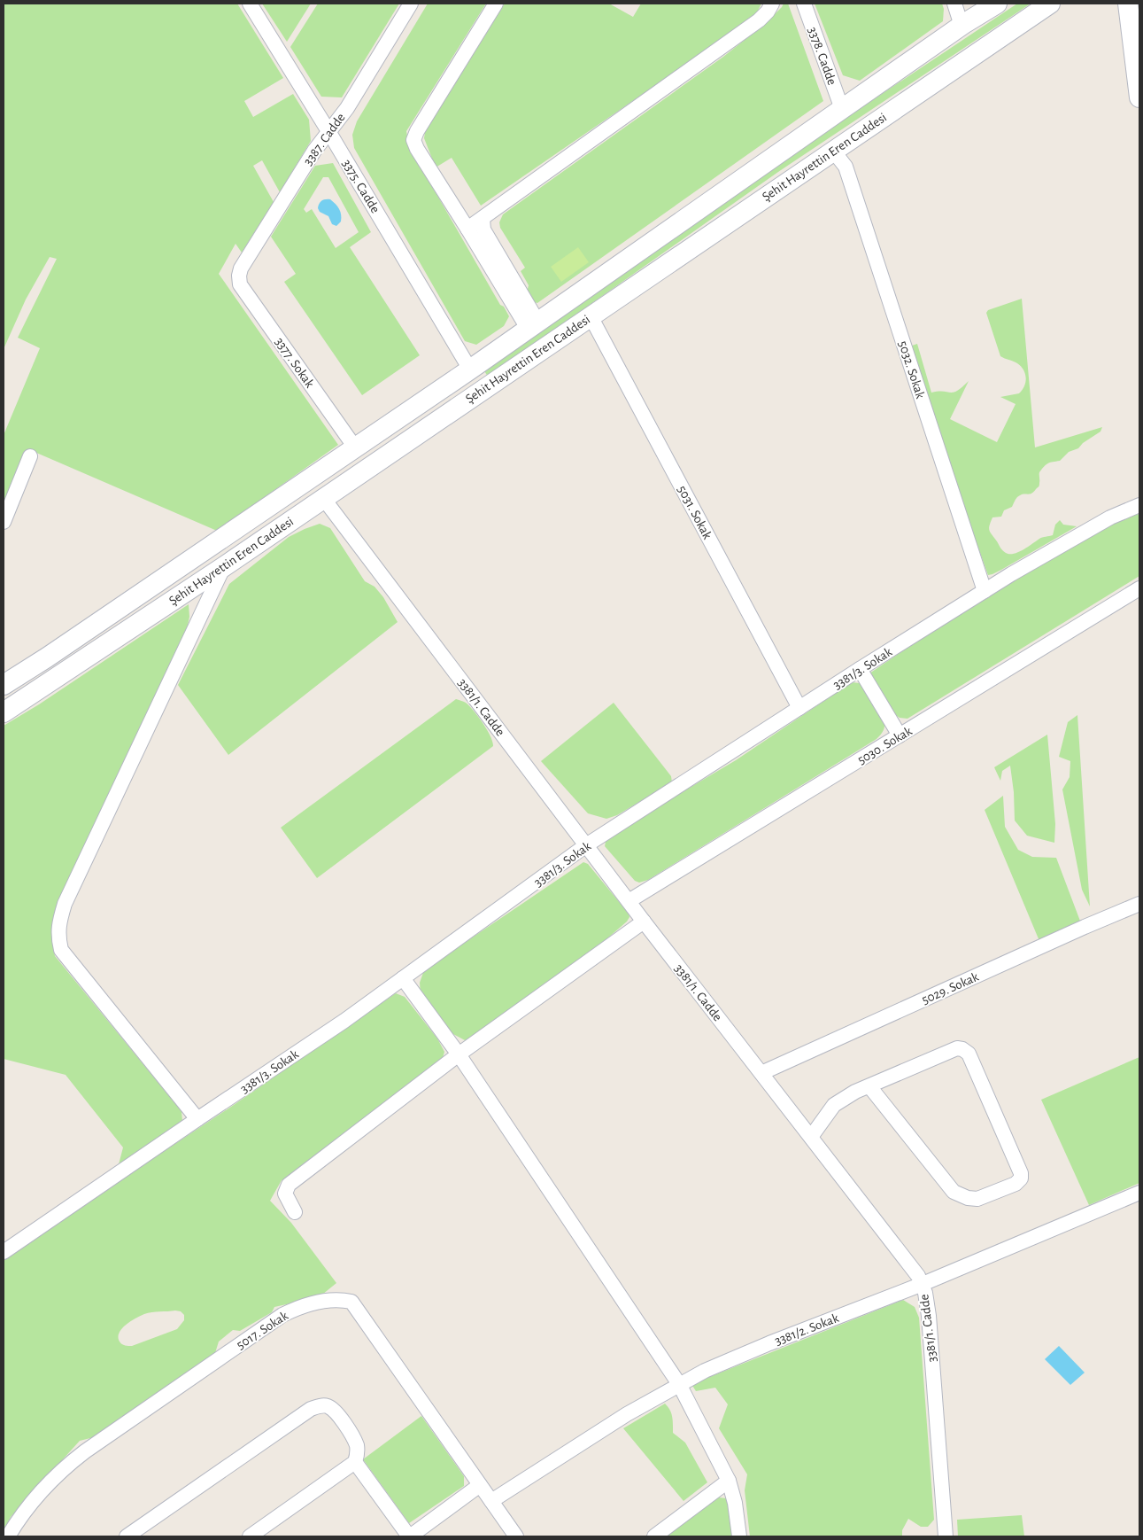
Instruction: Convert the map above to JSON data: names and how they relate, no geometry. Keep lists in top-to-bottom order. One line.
{"streets":{"main road":["Şehit Hayrettin Eren Caddesi"],"street":["3378. Cadde","3387. Cadde","3375. Cadde","3377. Sokak","5032. Sokak","5031. Sokak","3381/3. Sokak","3381/1. Cadde","5030. Sokak","5029. Sokak","3381/2. Sokak","5017. Sokak"]},"crossings":[["3378. Cadde","Şehit Hayrettin Eren Caddesi"],["3387. Cadde","3375. Cadde"],["3387. Cadde","3377. Sokak"],["Şehit Hayrettin Eren Caddesi","3375. Cadde"],["Şehit Hayrettin Eren Caddesi","3377. Sokak"],["Şehit Hayrettin Eren Caddesi","5032. Sokak"],["Şehit Hayrettin Eren Caddesi","5031. Sokak"],["Şehit Hayrettin Eren Caddesi","3381/1. Cadde"],["5032. Sokak","3381/3. Sokak"],["5031. Sokak","3381/3. Sokak"],["3381/3. Sokak","3381/1. Cadde"],["3381/1. Cadde","5030. Sokak"],["3381/1. Cadde","5029. Sokak"],["3381/1. Cadde","3381/2. Sokak"],["3381/2. Sokak","5017. Sokak"]]}
